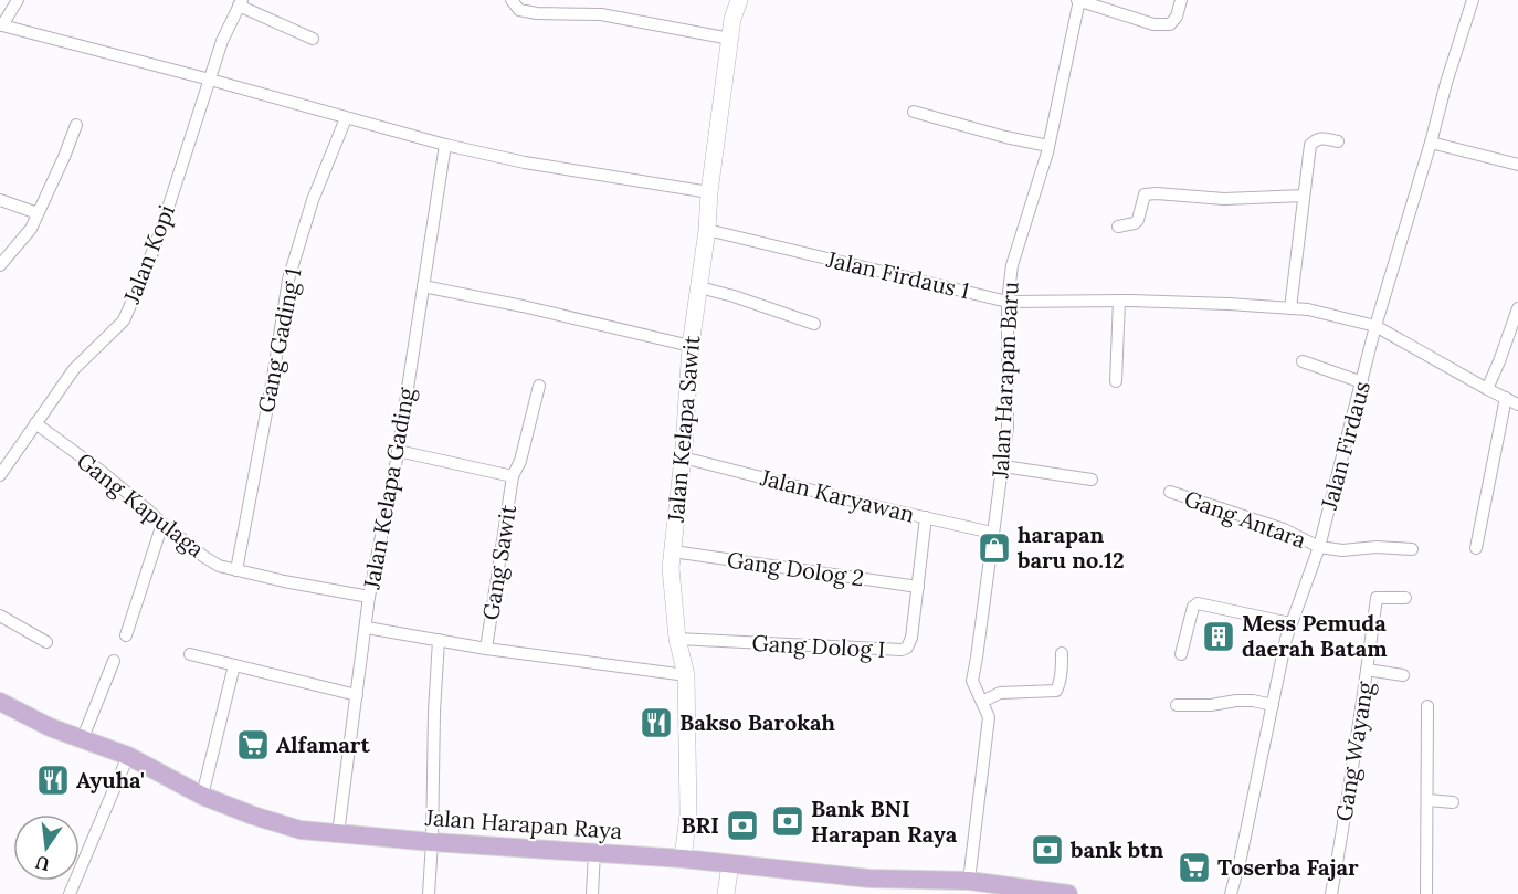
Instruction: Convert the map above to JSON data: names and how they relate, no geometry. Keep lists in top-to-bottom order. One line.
{"streets":{"main road":["Jalan Kelapa Sawit","Jalan Harapan Raya"],"street":["Jalan Kopi","Jalan Firdaus 1","Gang Gading 1","Jalan Harapan Baru","Jalan Firdaus","Jalan Kelapa Gading","Jalan Karyawan","Gang Kapulaga","Gang Antara","Gang Sawit","Gang Dolog 2","Gang Dolog I","Gang Wayang"]},"crossings":[["Jalan Kopi","Gang Kapulaga"],["Jalan Firdaus 1","Jalan Harapan Baru"],["Jalan Firdaus 1","Jalan Kelapa Sawit"],["Jalan Firdaus 1","Jalan Firdaus"],["Gang Gading 1","Gang Kapulaga"],["Jalan Harapan Baru","Jalan Karyawan"],["Jalan Harapan Baru","Jalan Harapan Raya"],["Jalan Kelapa Sawit","Jalan Karyawan"],["Jalan Kelapa Sawit","Gang Dolog 2"],["Jalan Kelapa Sawit","Gang Dolog I"],["Jalan Kelapa Sawit","Jalan Harapan Raya"],["Jalan Firdaus","Gang Antara"],["Jalan Kelapa Gading","Gang Kapulaga"],["Jalan Kelapa Gading","Gang Sawit"],["Jalan Kelapa Gading","Jalan Harapan Raya"],["Jalan Karyawan","Gang Dolog I"],["Gang Dolog 2","Gang Dolog I"]],"places":{"shop":["harapan baru no.12"],"building":["Mess Pemuda daerah Batam"],"restaurant":["Bakso Barokah","Ayuha'"],"supermarket":["Alfamart","Toserba Fajar"],"bank":["Bank BNI Harapan Raya","BRI","bank btn"]},"north":"bottom"}
